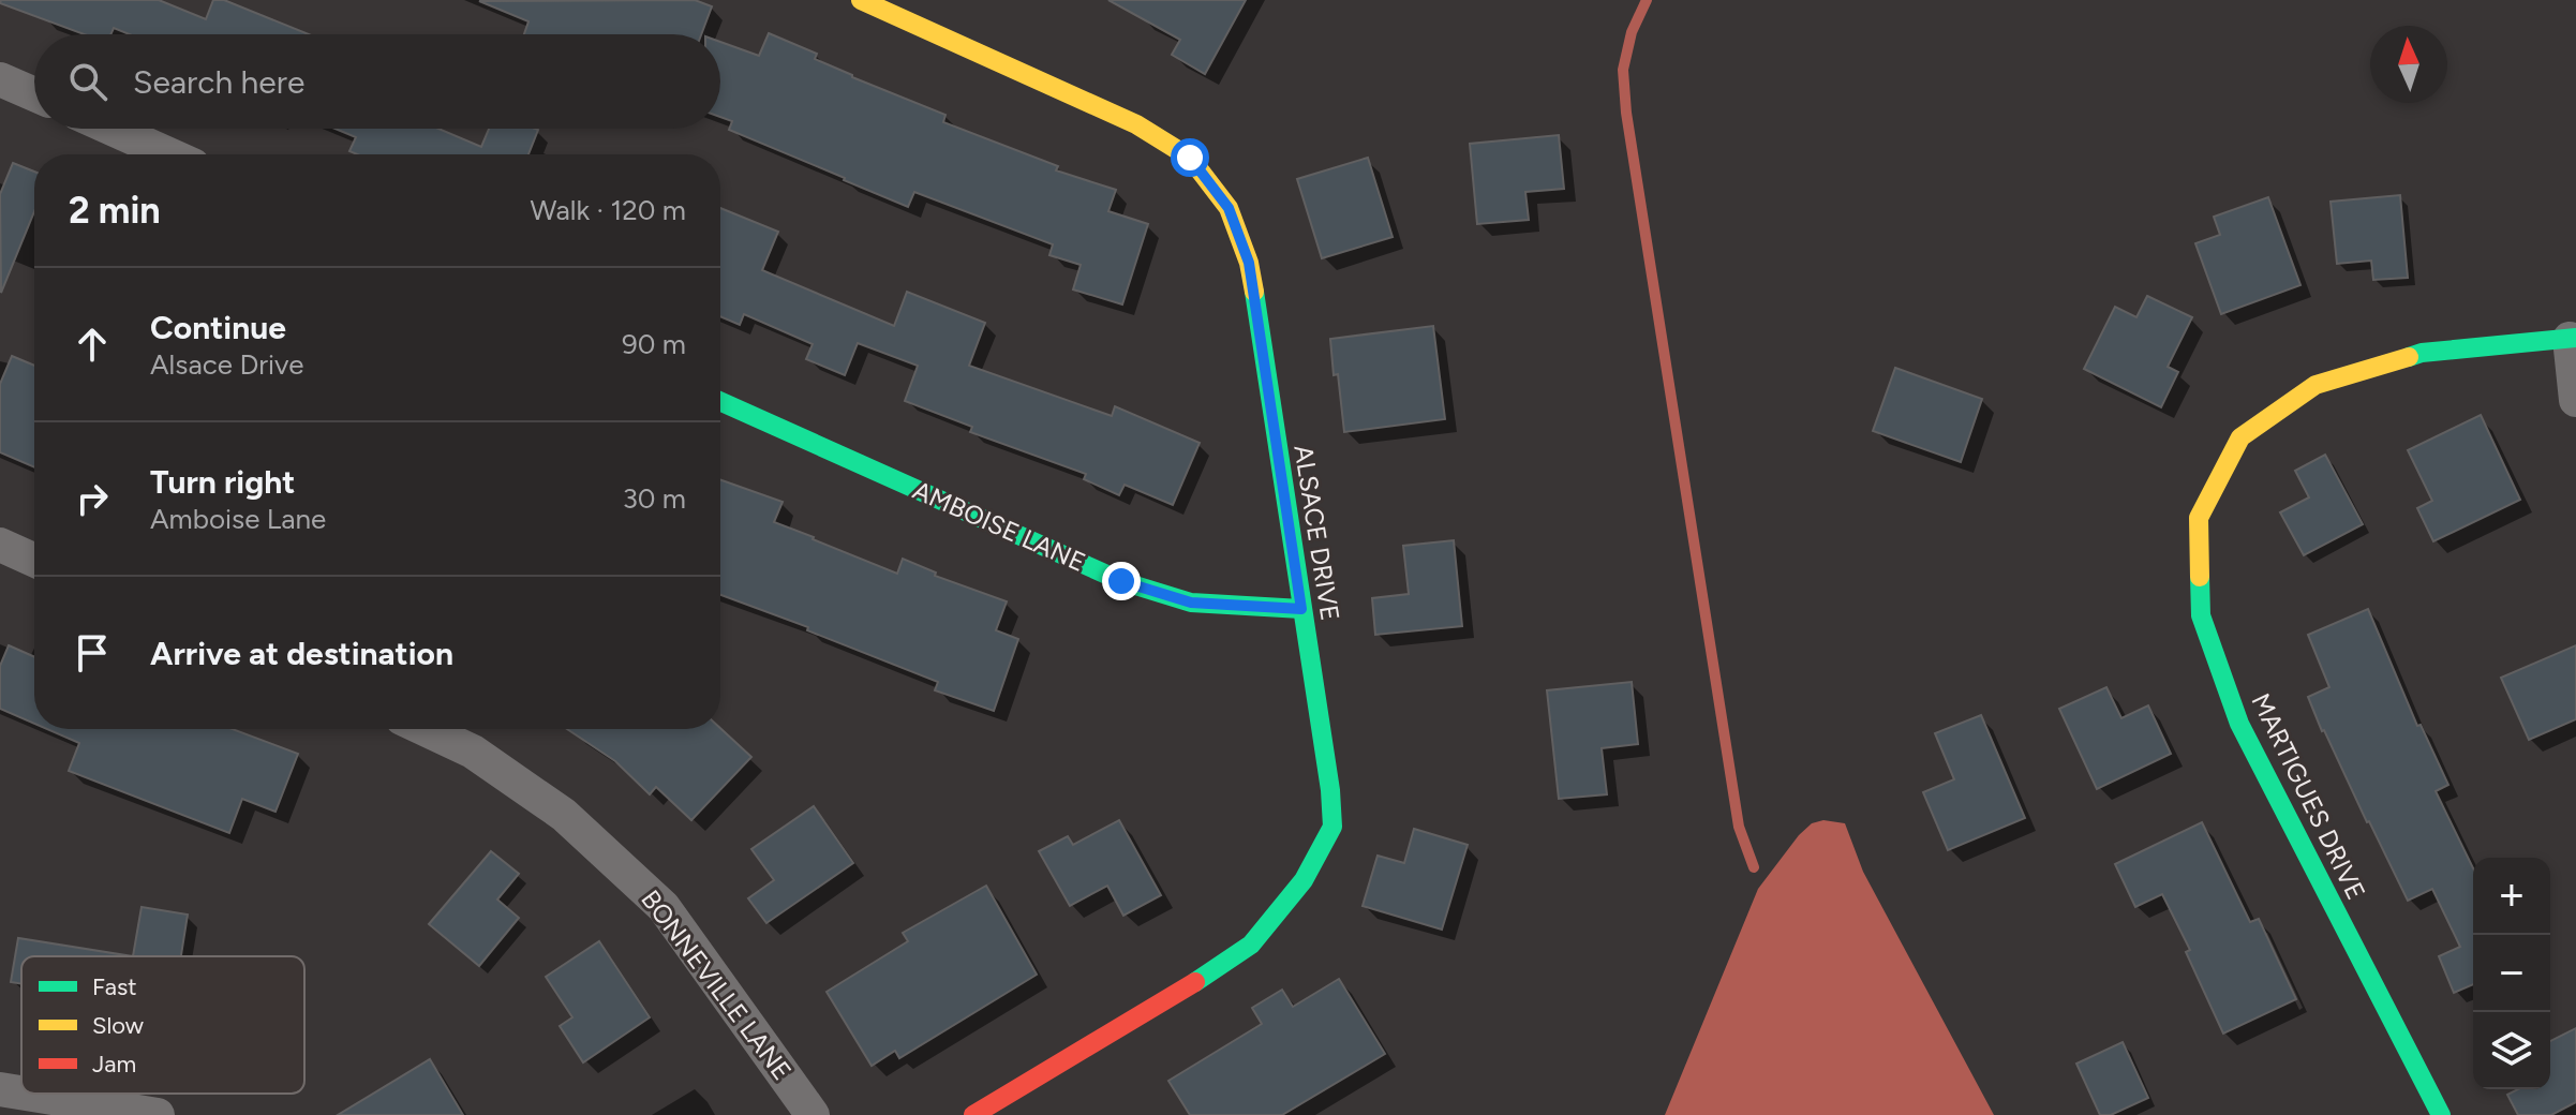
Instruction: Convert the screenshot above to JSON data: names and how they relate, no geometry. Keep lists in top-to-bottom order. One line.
{"streets":{"street":["AMBOISE LANE","ALSACE DRIVE","MARTIGUES DRIVE","BONNEVILLE LANE"]},"crossings":[["AMBOISE LANE","ALSACE DRIVE"]],"legend":["Fast","Slow","Jam"],"north":"top","page":{"search":"Search here","heading":["2 min","Walk · 120 m"],"list":[["Continue","Alsace Drive","90 m"],["Turn right","Amboise Lane","30 m"],"Arrive at destination"],"map_buttons":["+","−"]}}
